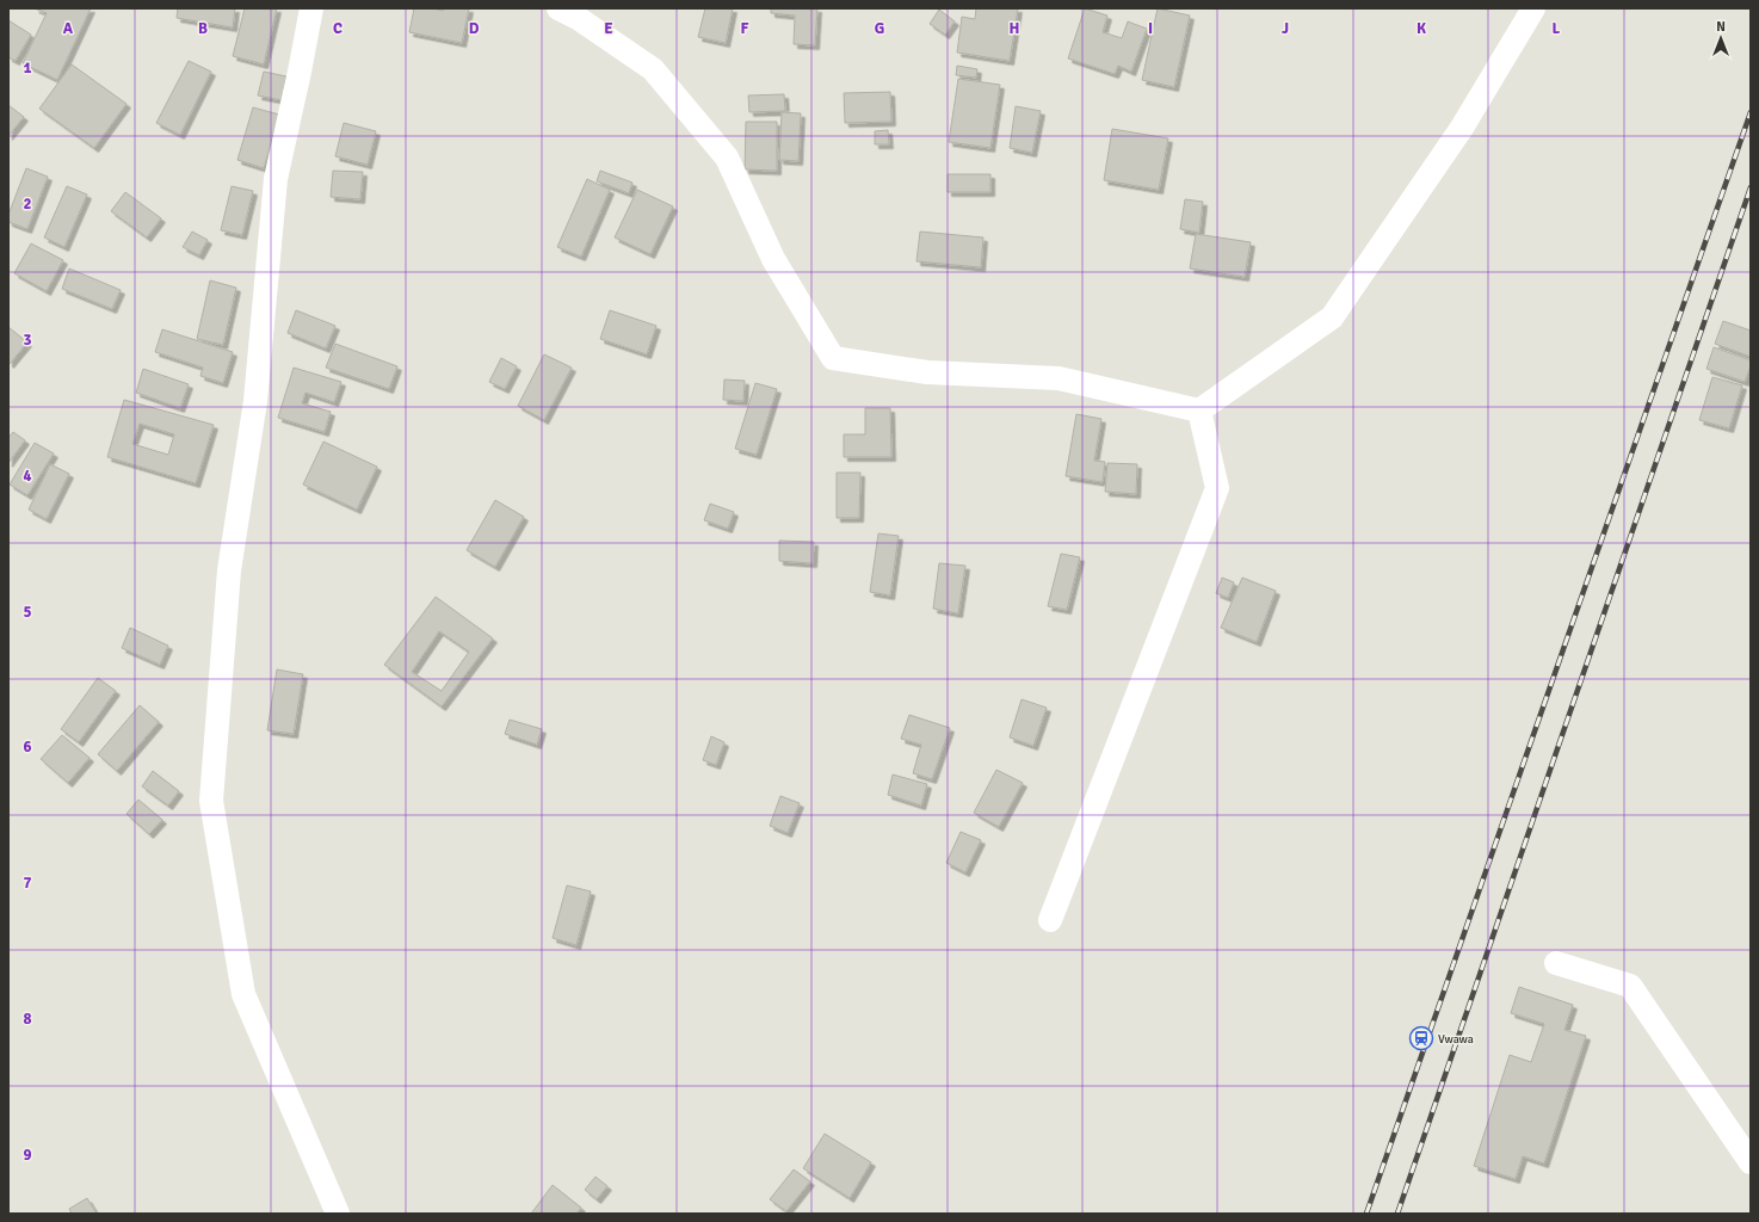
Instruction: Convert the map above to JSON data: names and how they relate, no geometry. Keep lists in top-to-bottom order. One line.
{"places":{"station":["Vwawa"]},"north":"top","grid":{"columns":["A","B","C","D","E","F","G","H","I","J","K","L"],"rows":["1","2","3","4","5","6","7","8","9"]}}
